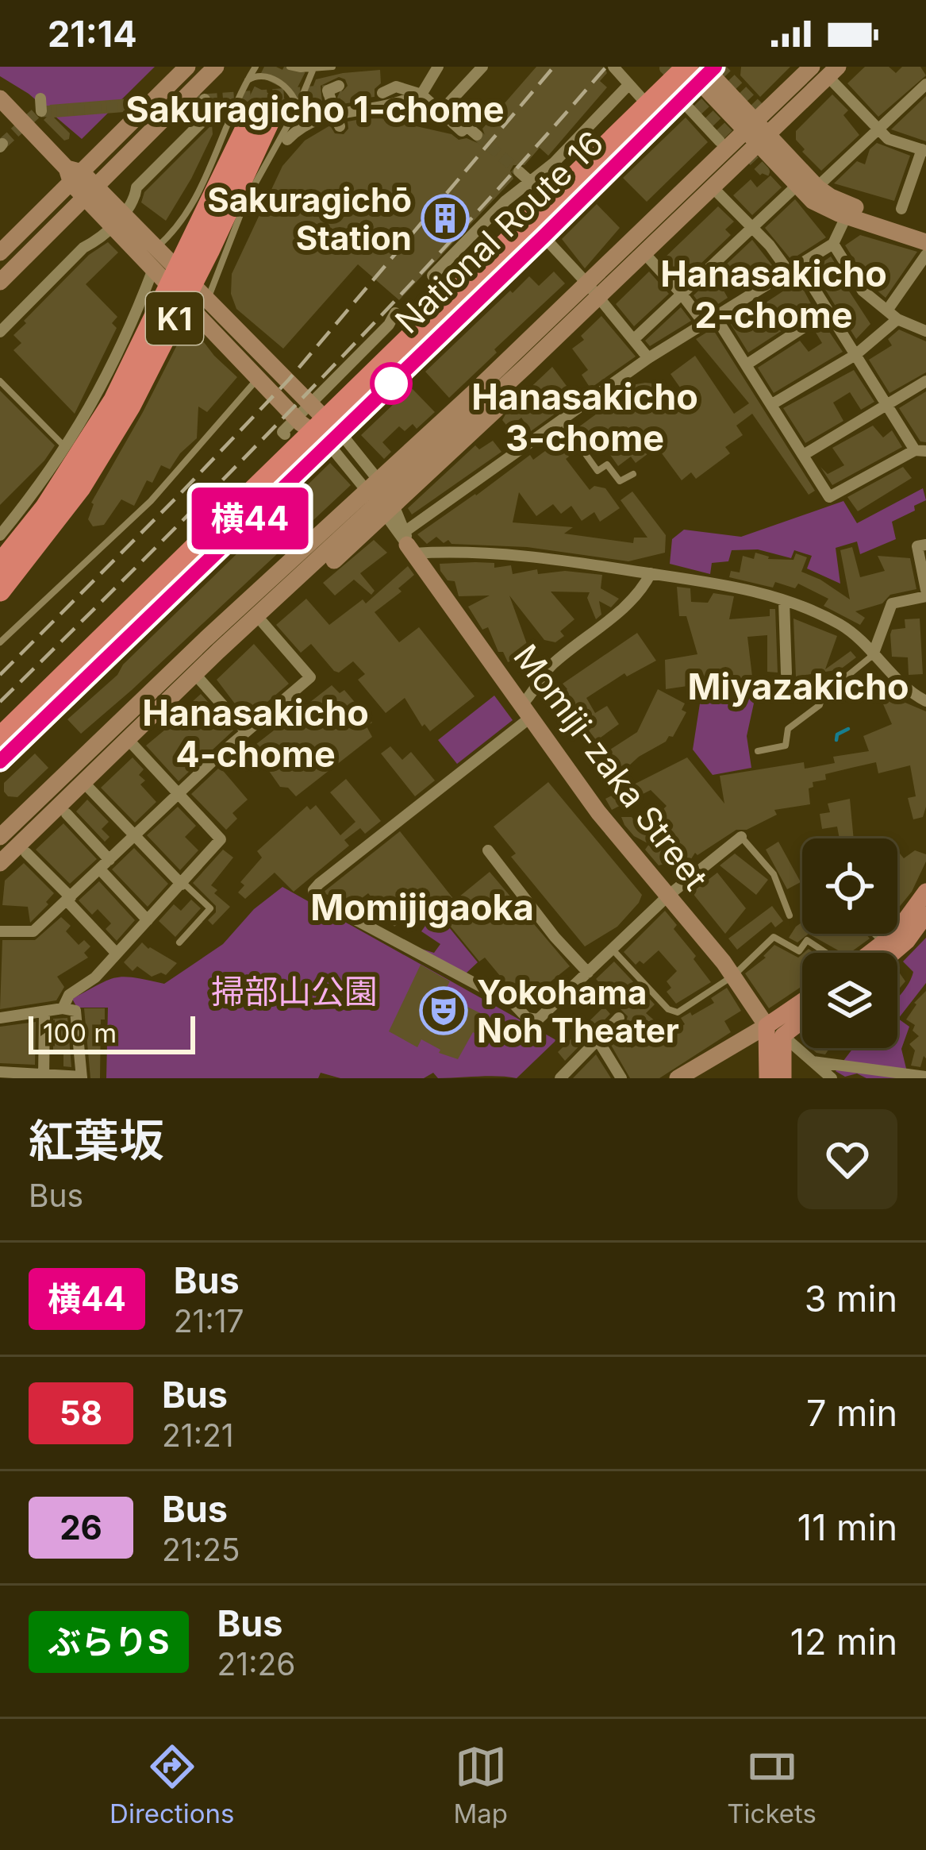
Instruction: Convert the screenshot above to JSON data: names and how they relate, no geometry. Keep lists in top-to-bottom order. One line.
{"streets":{"highway":["National Route 16","K1"],"street":["Momiji-zaka Street"]},"districts":["Sakuragicho 1-chome","Hanasakicho 2-chome","Hanasakicho 3-chome","Miyazakicho","Hanasakicho 4-chome","Momijigaoka"],"parks":["掃部山公園"],"places":{"building":["Sakuragichō Station"],"theatre":["Yokohama Noh Theater"]},"lines":["bus line 横44"],"scale_bar":"100 m","page":{"status":"21:14","on_map":"横44","scale":"100 m","heading":["紅葉坂","Bus"],"list":[{"mark":"横44","name":"Bus","note":"21:17","value":"3 min"},{"mark":"58","name":"Bus","note":"21:21","value":"7 min"},{"mark":"26","name":"Bus","note":"21:25","value":"11 min"},{"mark":"ぶらりS","name":"Bus","note":"21:26","value":"12 min"}],"tabs":["Directions","Map","Tickets"]}}
